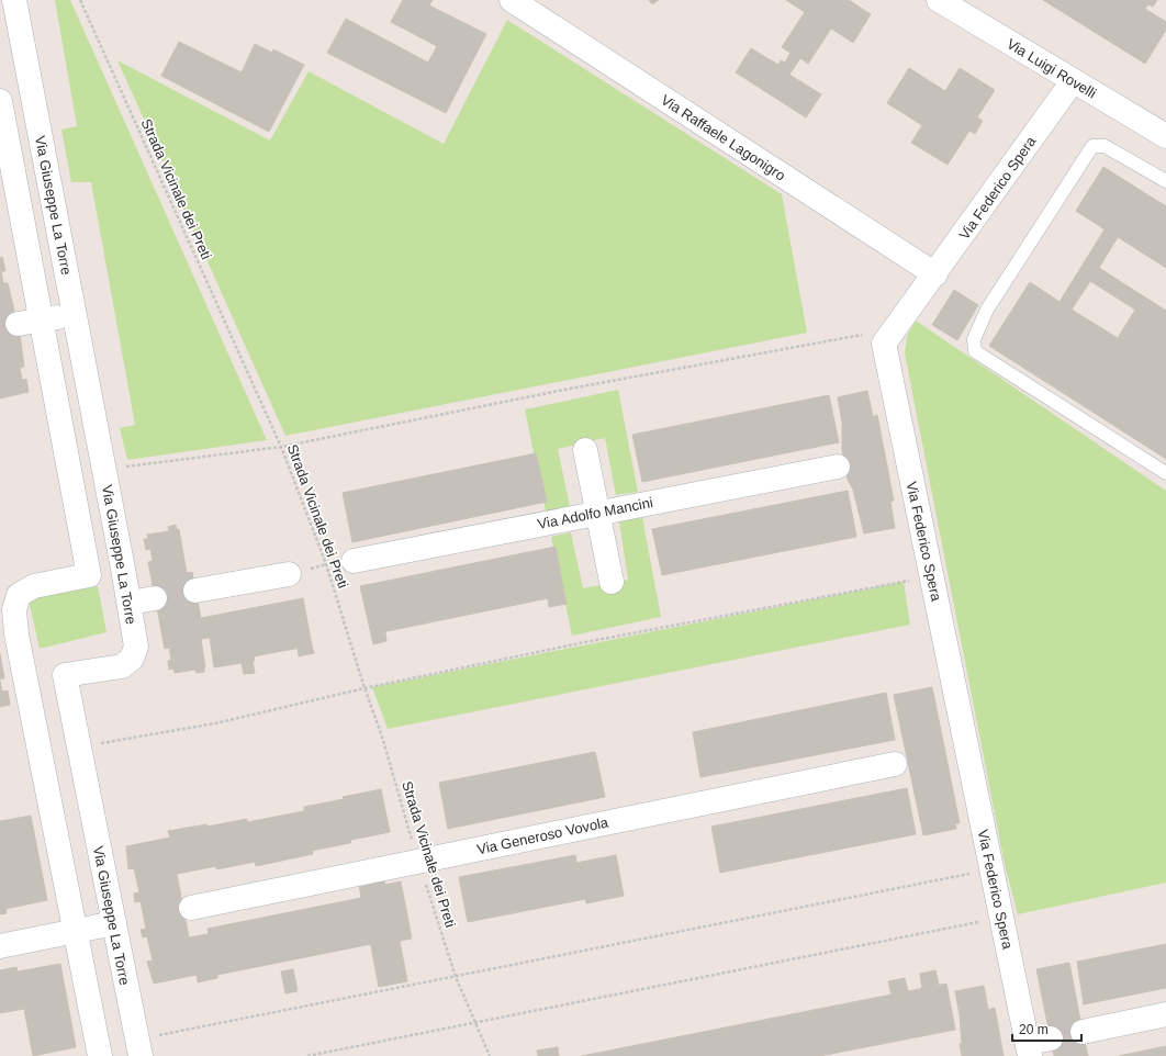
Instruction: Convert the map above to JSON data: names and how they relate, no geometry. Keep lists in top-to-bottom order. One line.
{"streets":{"street":["Via Luigi Rovelli","Via Raffaele Lagonigro","Via Federico Spera","Via Giuseppe La Torre","Via Adolfo Mancini","Via Generoso Vovola"],"path":["Strada Vicinale dei Preti"]},"crossings":[["Via Luigi Rovelli","Via Federico Spera"],["Via Raffaele Lagonigro","Via Federico Spera"],["Strada Vicinale dei Preti","Via Generoso Vovola"]],"scale_bar":"20 m"}
